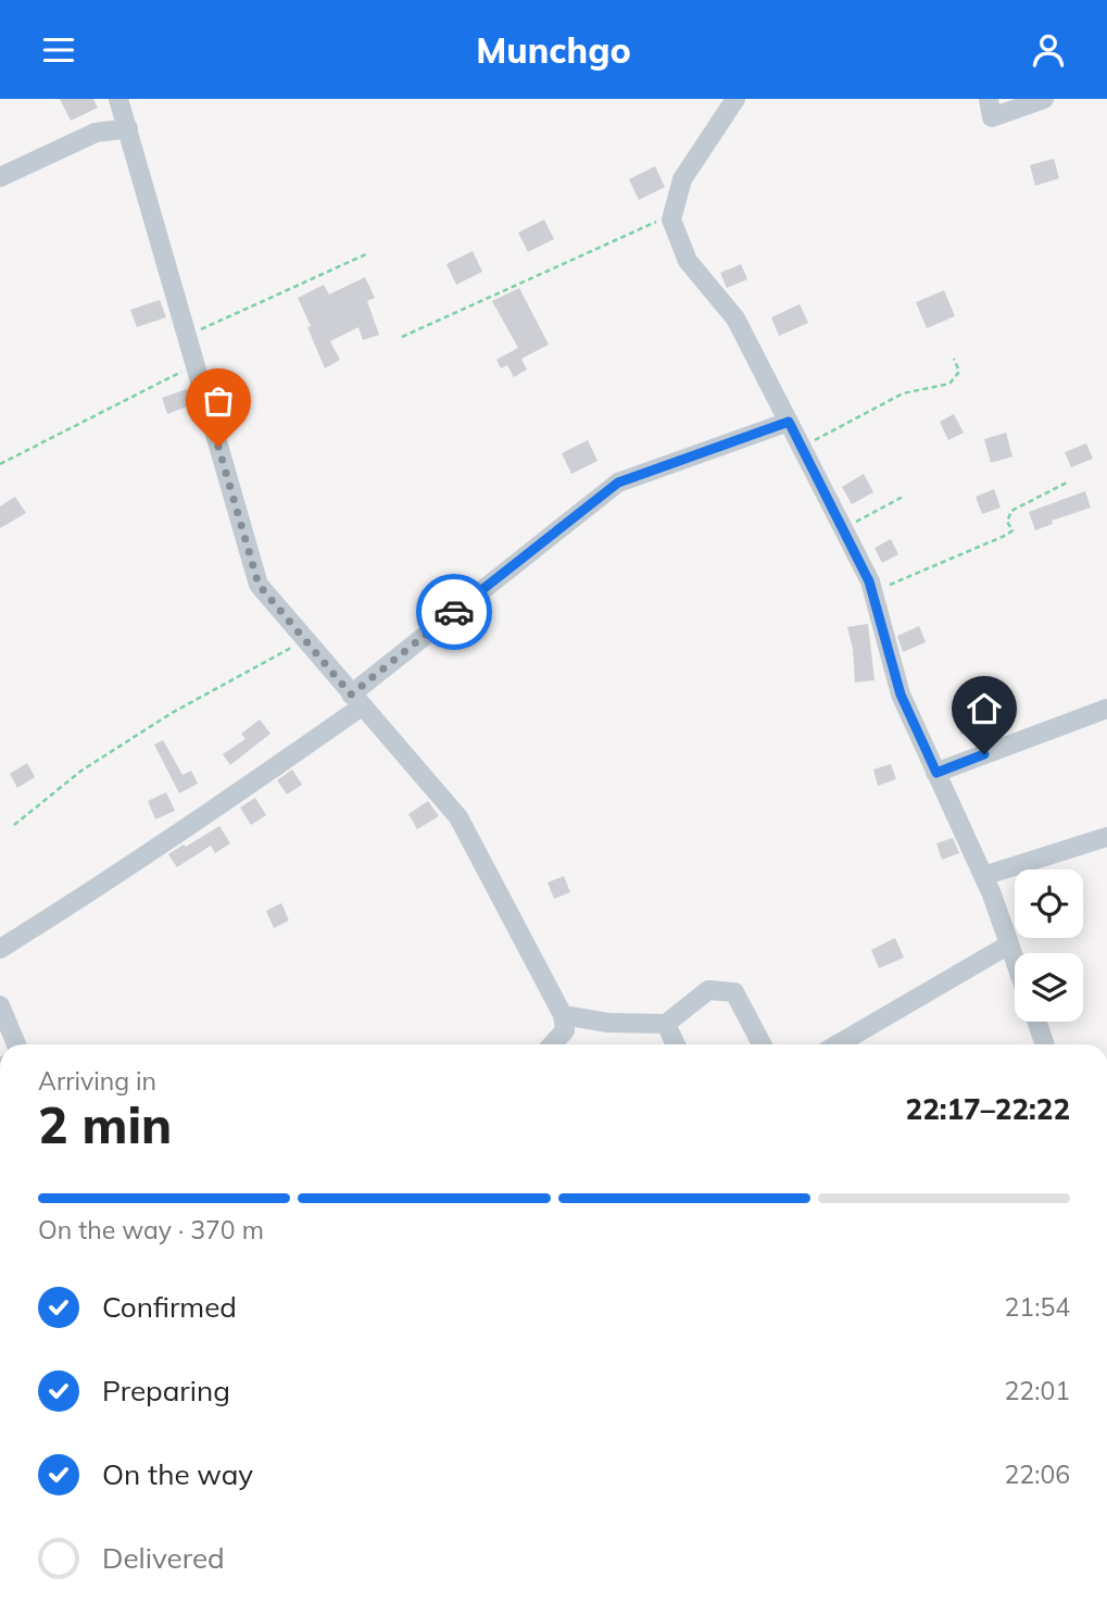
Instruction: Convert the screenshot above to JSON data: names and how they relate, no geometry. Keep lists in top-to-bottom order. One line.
{"page":{"header":"Munchgo","heading":["2 min","Arriving in","22:17–22:22"],"bar":"On the way · 370 m","list":[["Confirmed","21:54"],["Preparing","22:01"],["On the way","22:06"],"Delivered"]}}
